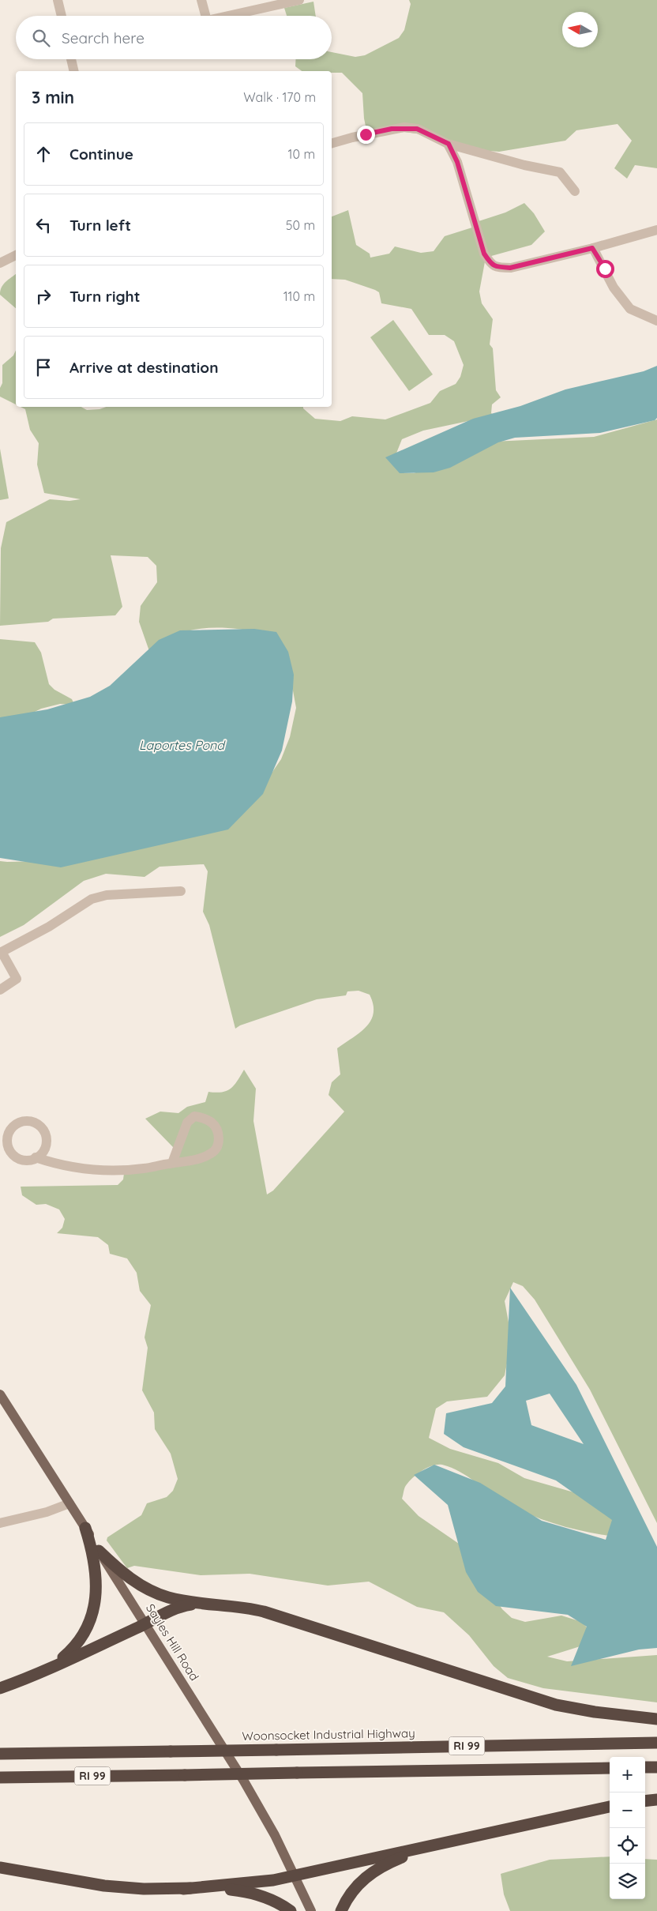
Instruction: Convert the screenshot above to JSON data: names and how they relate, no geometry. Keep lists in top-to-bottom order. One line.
{"streets":{"highway":["Woonsocket Industrial Highway","RI 99"],"main road":["Sayles Hill Road"]},"water":["Laportes Pond"],"north":"left","page":{"search":"Search here","heading":["3 min","Walk · 170 m"],"list":[["Continue","10 m"],["Turn left","50 m"],["Turn right","110 m"],"Arrive at destination"],"map_buttons":["+","−"]}}
